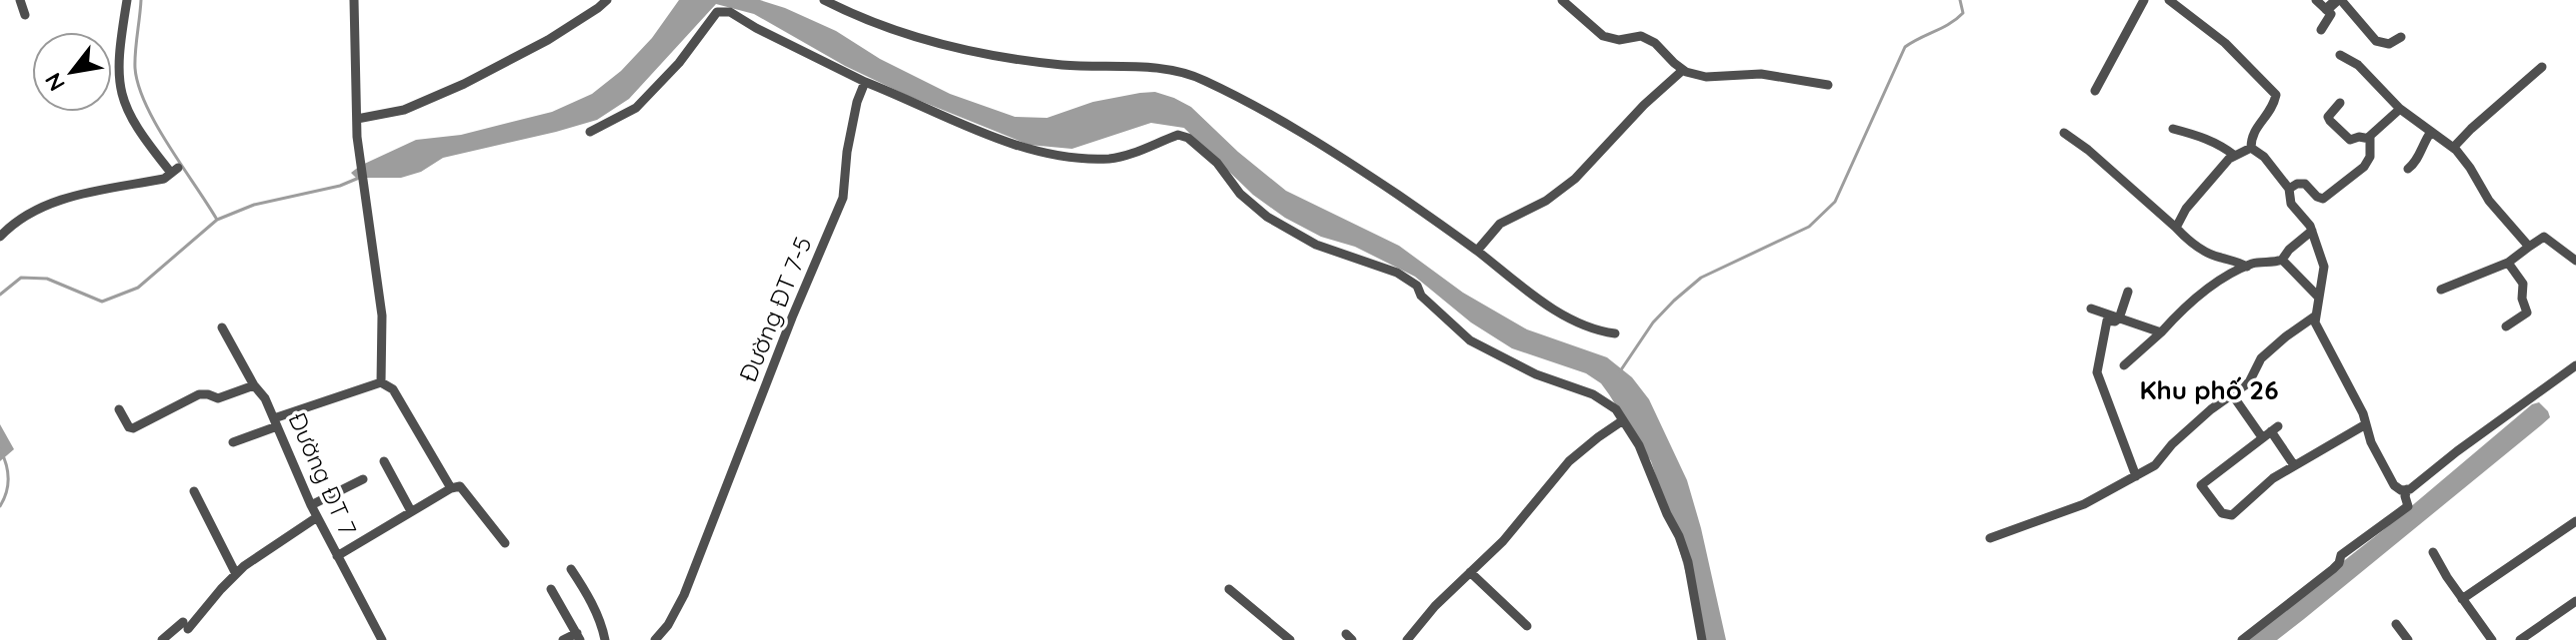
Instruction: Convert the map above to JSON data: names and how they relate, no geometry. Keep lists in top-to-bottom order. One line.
{"streets":{"street":["Đường ĐT 7-5","Đường ĐT 7"]},"districts":["Khu phố 26"],"north":"bottom left"}
